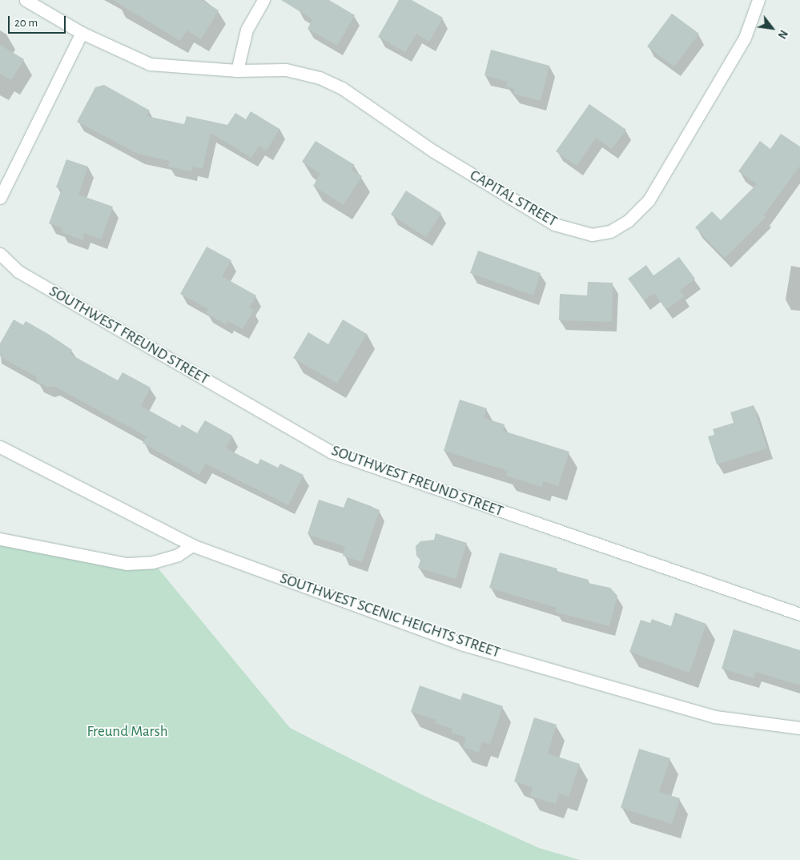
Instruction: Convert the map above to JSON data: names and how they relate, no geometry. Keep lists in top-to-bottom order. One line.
{"streets":{"street":["CAPITAL STREET","SOUTHWEST FREUND STREET","SOUTHWEST SCENIC HEIGHTS STREET"]},"parks":["Freund Marsh"],"scale_bar":"20 m","north":"bottom right"}
